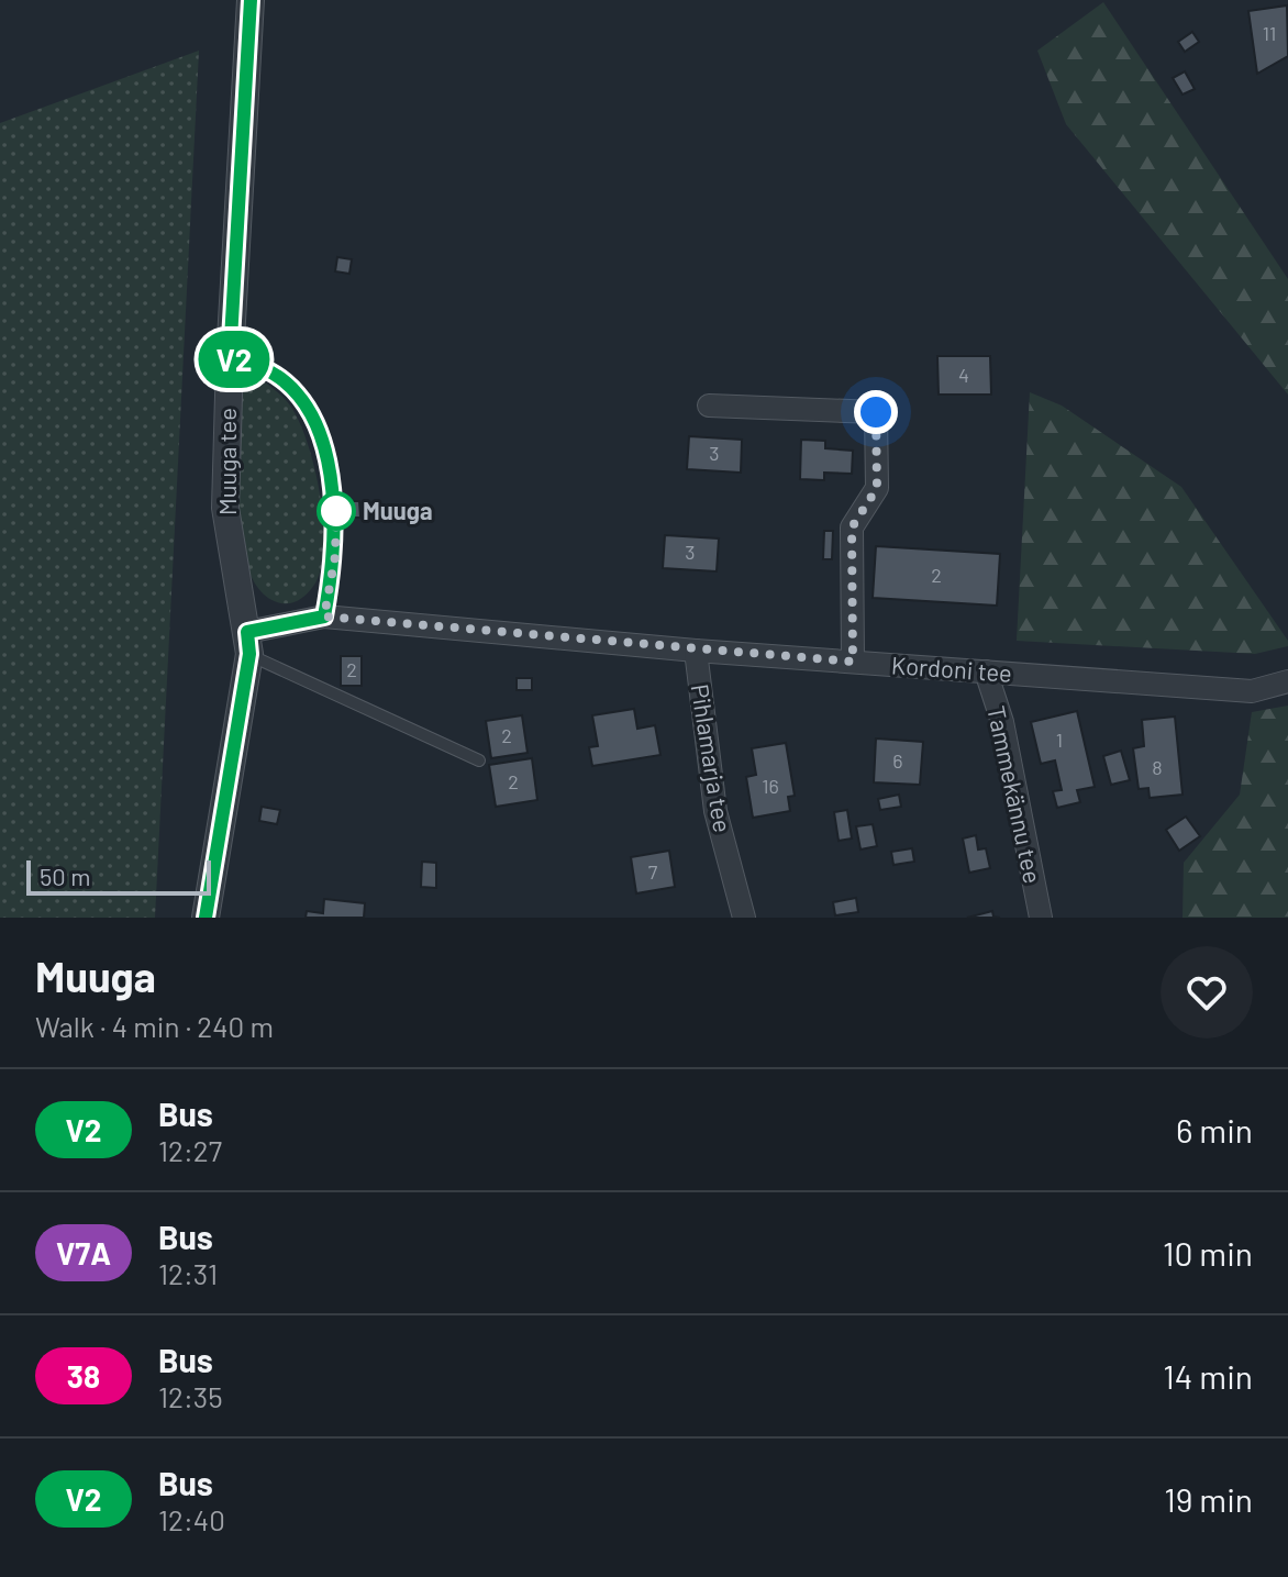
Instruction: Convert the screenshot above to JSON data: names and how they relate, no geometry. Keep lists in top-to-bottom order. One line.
{"streets":{"street":["Muuga tee","Kordoni tee","Pihlamarja tee","Tammekännu tee"]},"crossings":[["Muuga tee","Kordoni tee"],["Kordoni tee","Pihlamarja tee"],["Kordoni tee","Tammekännu tee"]],"places":["Muuga"],"lines":["bus line V2"],"house_numbers":["11","4","3","3","2","2","2","1","6","8","2","16","7"],"scale_bar":"50 m","page":{"on_map":"V2","scale":"50 m","heading":["Muuga","Walk · 4 min · 240 m"],"list":[{"mark":"V2","name":"Bus","note":"12:27","value":"6 min"},{"mark":"V7A","name":"Bus","note":"12:31","value":"10 min"},{"mark":"38","name":"Bus","note":"12:35","value":"14 min"},{"mark":"V2","name":"Bus","note":"12:40","value":"19 min"}]}}
